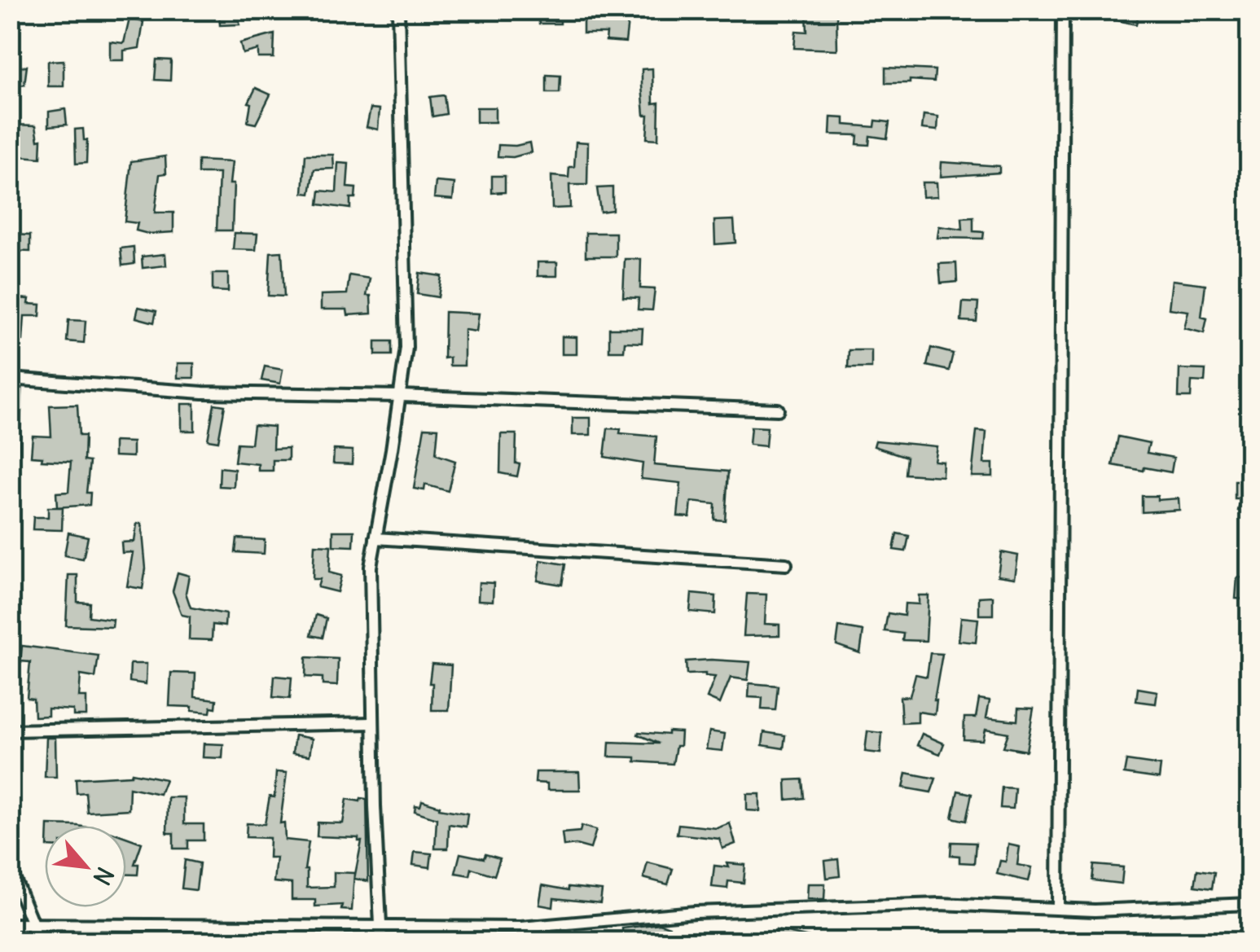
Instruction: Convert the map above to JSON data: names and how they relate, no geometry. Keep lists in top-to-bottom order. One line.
{"north":"bottom right"}
